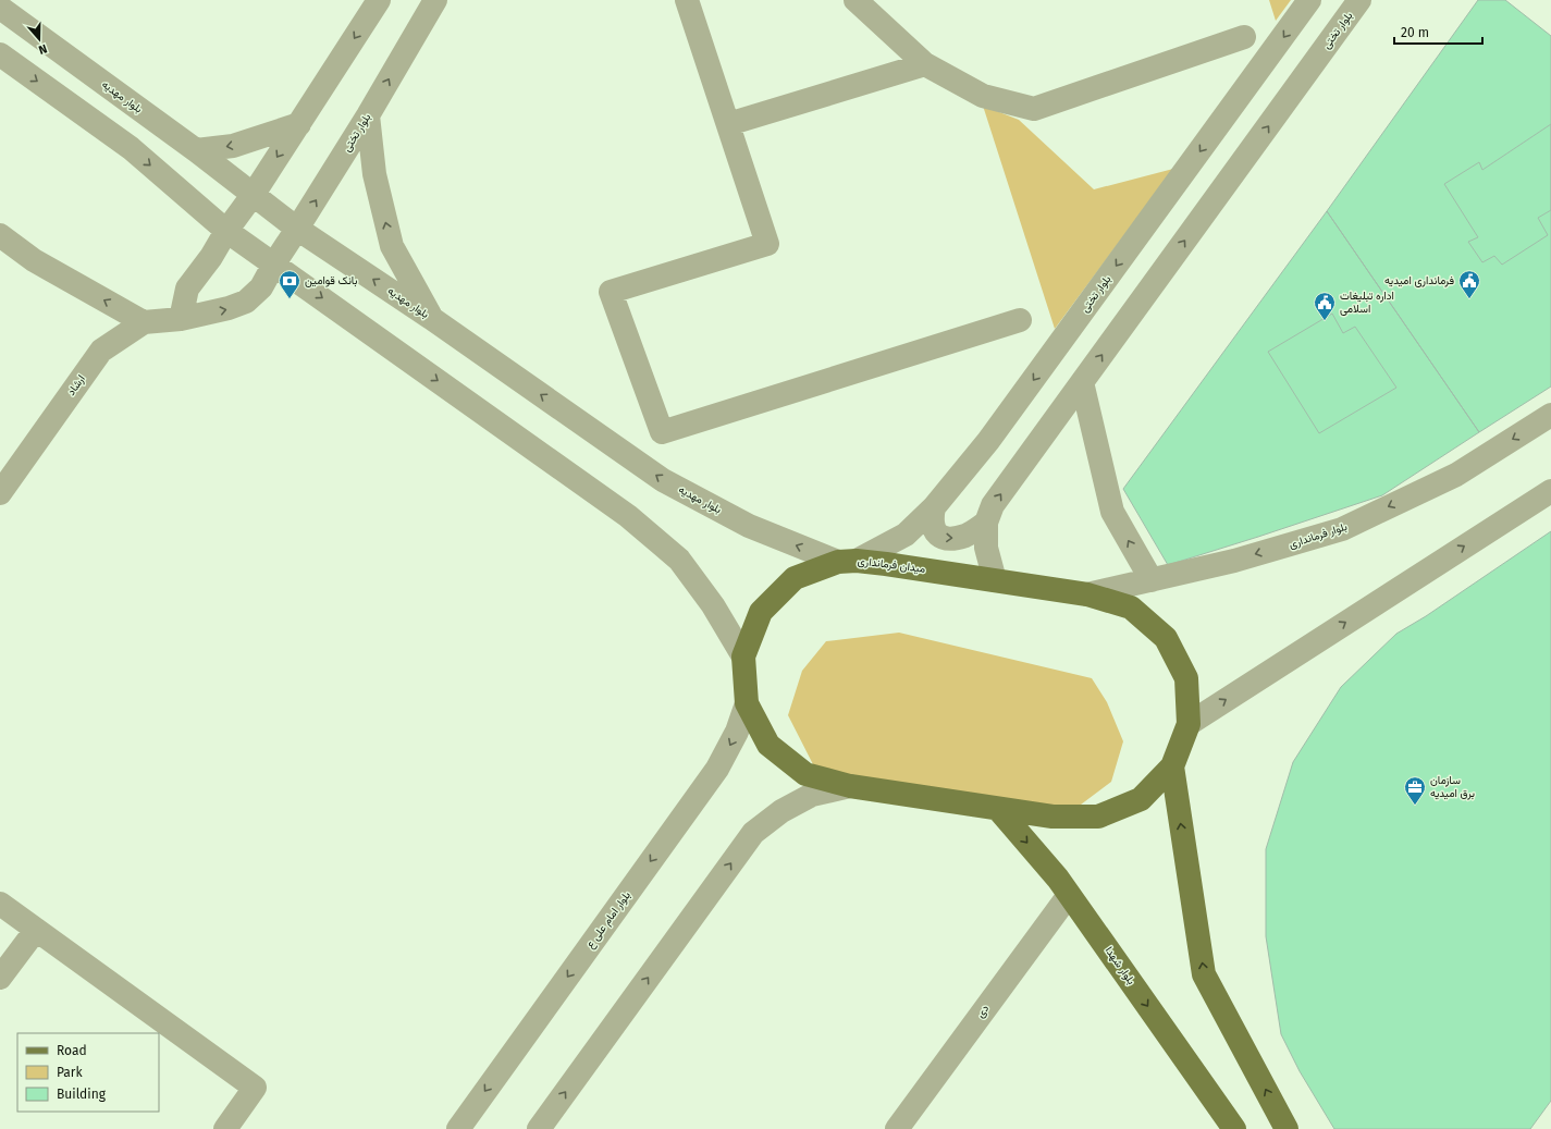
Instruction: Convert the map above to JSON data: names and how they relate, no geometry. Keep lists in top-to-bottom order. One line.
{"streets":{"main road":["میدان فرمانداری","بلوار شهدا"],"street":["بلوار تختی","بلوار مهدیه","ارشاد","بلوار فرمانداری","بلوار امام علی ع","دی"]},"crossings":[["بلوار تختی","بلوار مهدیه"],["بلوار تختی","ارشاد"],["بلوار تختی","میدان فرمانداری"],["بلوار مهدیه","میدان فرمانداری"],["بلوار فرمانداری","میدان فرمانداری"],["میدان فرمانداری","بلوار امام علی ع"],["میدان فرمانداری","بلوار شهدا"],["بلوار شهدا","دی"]],"places":{"bank":["بانک قوامین"],"public building":["فرمانداری امیدیه","اداره تبلیغات اسلامی"],"office":["سازمان برق امیدیه"]},"legend":["Road","Park","Building"],"scale_bar":"20 m","north":"bottom"}
